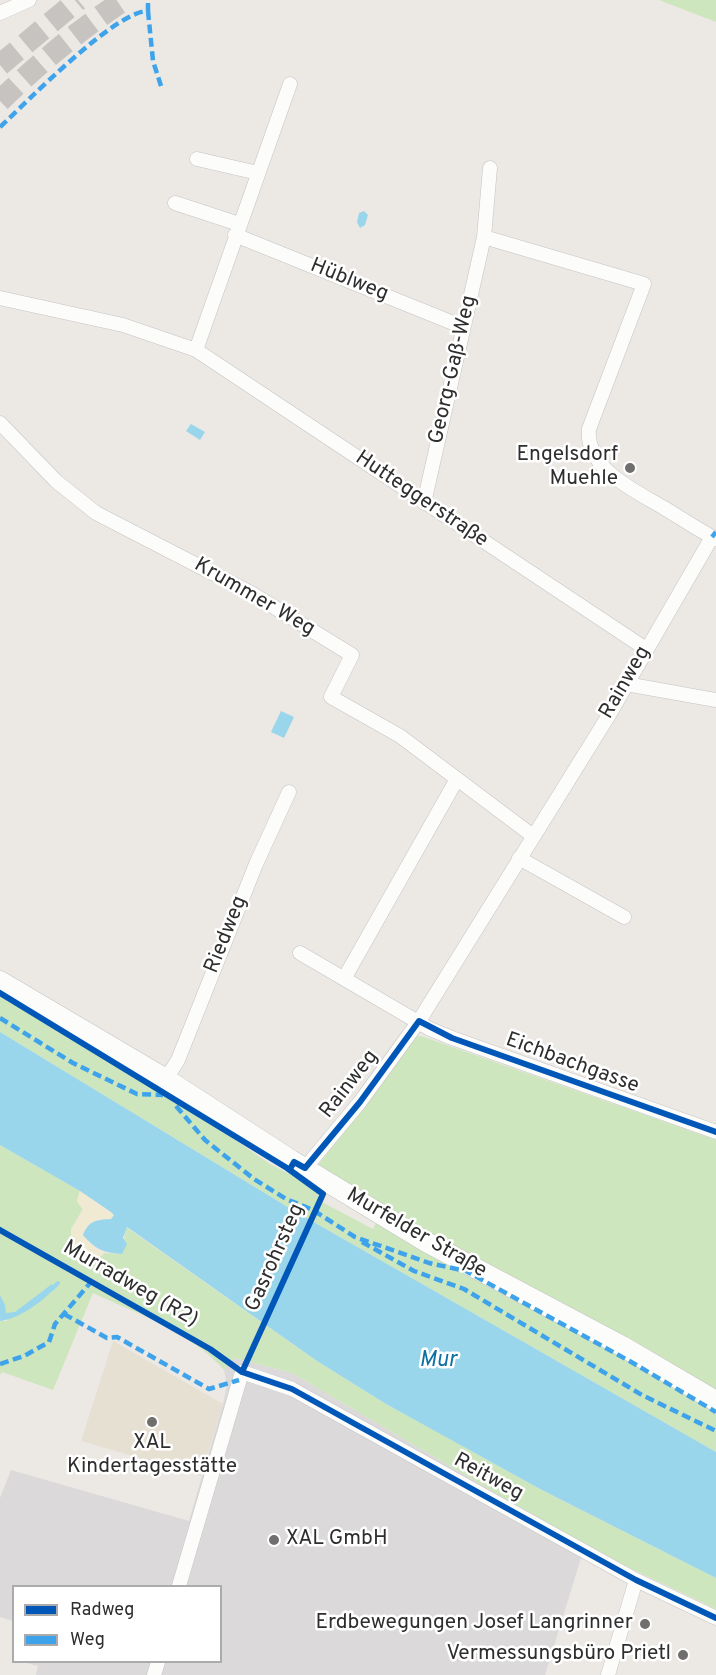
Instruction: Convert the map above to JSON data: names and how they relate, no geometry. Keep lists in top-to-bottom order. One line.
{"streets":{"street":["Hüblweg","Georg-Gaß-Weg","Hutteggerstraße","Krummer Weg","Rainweg","Riedweg","Eichbachgasse","Murfelder Straße","Reitweg"],"cycle path":["Gasrohrsteg","Murradweg (R2)"]},"crossings":[["Hüblweg","Georg-Gaß-Weg"],["Georg-Gaß-Weg","Hutteggerstraße"],["Georg-Gaß-Weg","Rainweg"],["Hutteggerstraße","Rainweg"],["Krummer Weg","Rainweg"],["Rainweg","Eichbachgasse"],["Rainweg","Murfelder Straße"],["Riedweg","Murfelder Straße"]],"water":["Mur"],"places":["Engelsdorf Muehle","XAL Kindertagesstätte","XAL GmbH","Erdbewegungen Josef Langrinner","Vermessungsbüro Prietl"],"legend":["Radweg","Weg"]}
